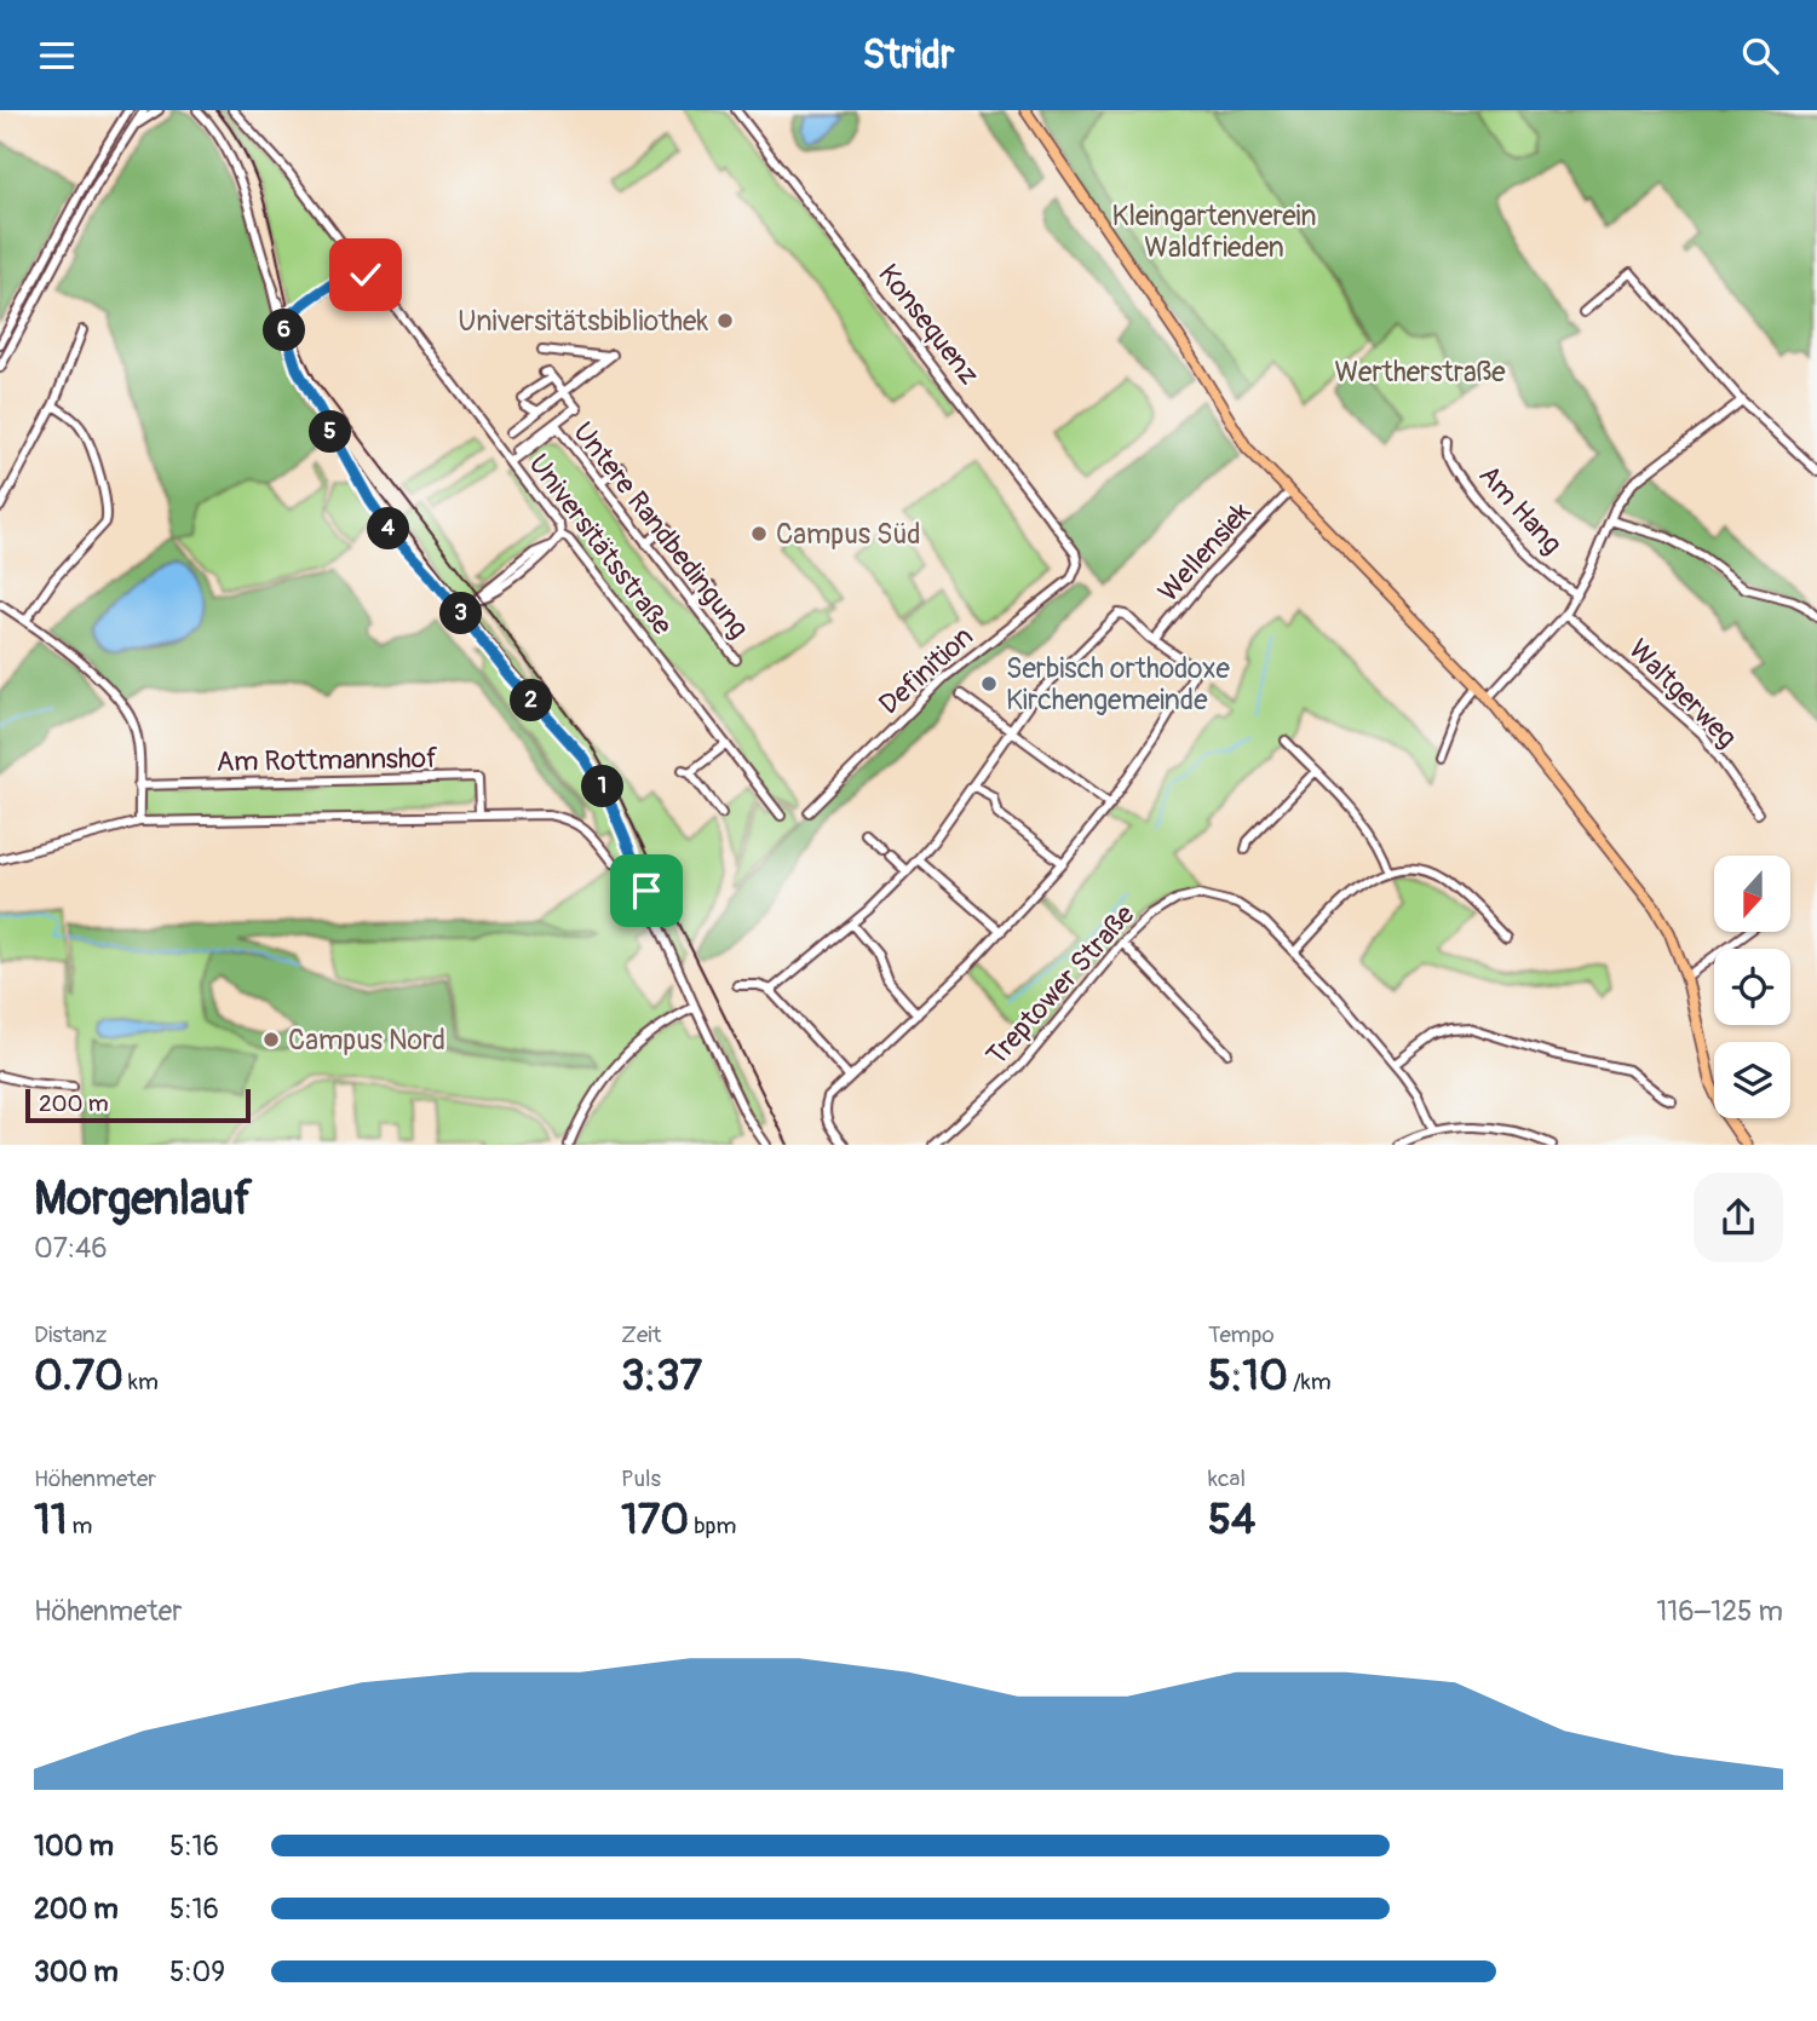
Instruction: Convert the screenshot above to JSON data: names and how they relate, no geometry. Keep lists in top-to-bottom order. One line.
{"streets":{"street":["Konsequenz","Am Hang","Untere Randbedingung","Universitätsstraße","Wellensiek","Definition","Waltgerweg","Am Rottmannshof","Treptower Straße"]},"crossings":[["Konsequenz","Definition"],["Untere Randbedingung","Universitätsstraße"]],"parks":["Kleingartenverein Waldfrieden","Wertherstraße"],"places":["Universitätsbibliothek","Campus Süd","Serbisch orthodoxe Kirchengemeinde","Campus Nord"],"scale_bar":"200 m","north":"bottom","page":{"header":"Stridr","pins":["6","5","4","3","2","1"],"scale":"200 m","heading":["Morgenlauf","07:46"],"stats":[["Distanz","0.70 km"],["Zeit","3:37"],["Tempo","5:10 /km"],["Höhenmeter","11 m"],["Puls","170 bpm"],["kcal","54"]],"chart":["Höhenmeter","116–125 m"],"list":[{"name":"100 m","note":"5:16"},{"name":"200 m","note":"5:16"},{"name":"300 m","note":"5:09"}]}}
